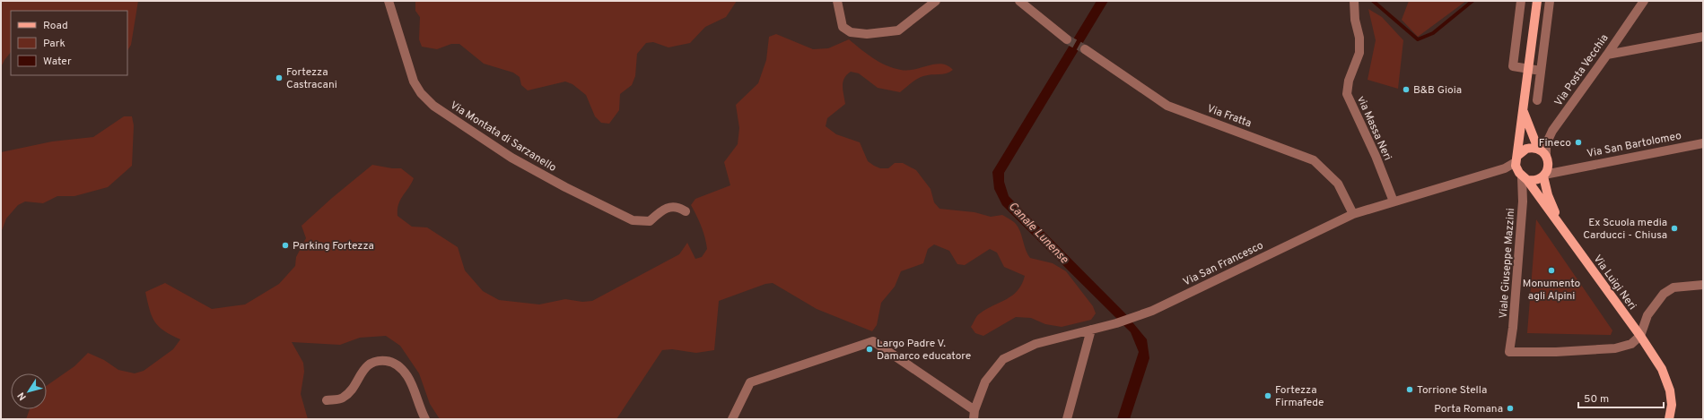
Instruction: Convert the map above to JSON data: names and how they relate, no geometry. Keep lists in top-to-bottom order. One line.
{"streets":{"main road":["Viale Giuseppe Mazzini","Via Luigi Neri"],"street":["Via Posta Vecchia","Via Fratta","via Massa Neri","Via Montata di Sarzanello","Via San Bartolomeo","Via San Francesco"]},"crossings":[["Via Posta Vecchia","Via San Bartolomeo"],["Via Posta Vecchia","Via San Francesco"],["Via Posta Vecchia","Viale Giuseppe Mazzini"],["Via Posta Vecchia","Via Luigi Neri"],["Via Fratta","Via San Francesco"],["via Massa Neri","Via San Francesco"],["Via San Bartolomeo","Via San Francesco"],["Via San Bartolomeo","Viale Giuseppe Mazzini"],["Via San Bartolomeo","Via Luigi Neri"],["Via San Francesco","Viale Giuseppe Mazzini"],["Via San Francesco","Via Luigi Neri"],["Viale Giuseppe Mazzini","Via Luigi Neri"]],"water":["Canale Lunense"],"places":["Fortezza Castracani","B&B Gioia","Fineco","Ex Scuola media Carducci - Chiusa","Parking Fortezza","Monumento agli Alpini","Largo Padre V. Damarco educatore","Torrione Stella","Fortezza Firmafede","Porta Romana"],"legend":["Road","Park","Water"],"scale_bar":"50 m","north":"bottom left"}
